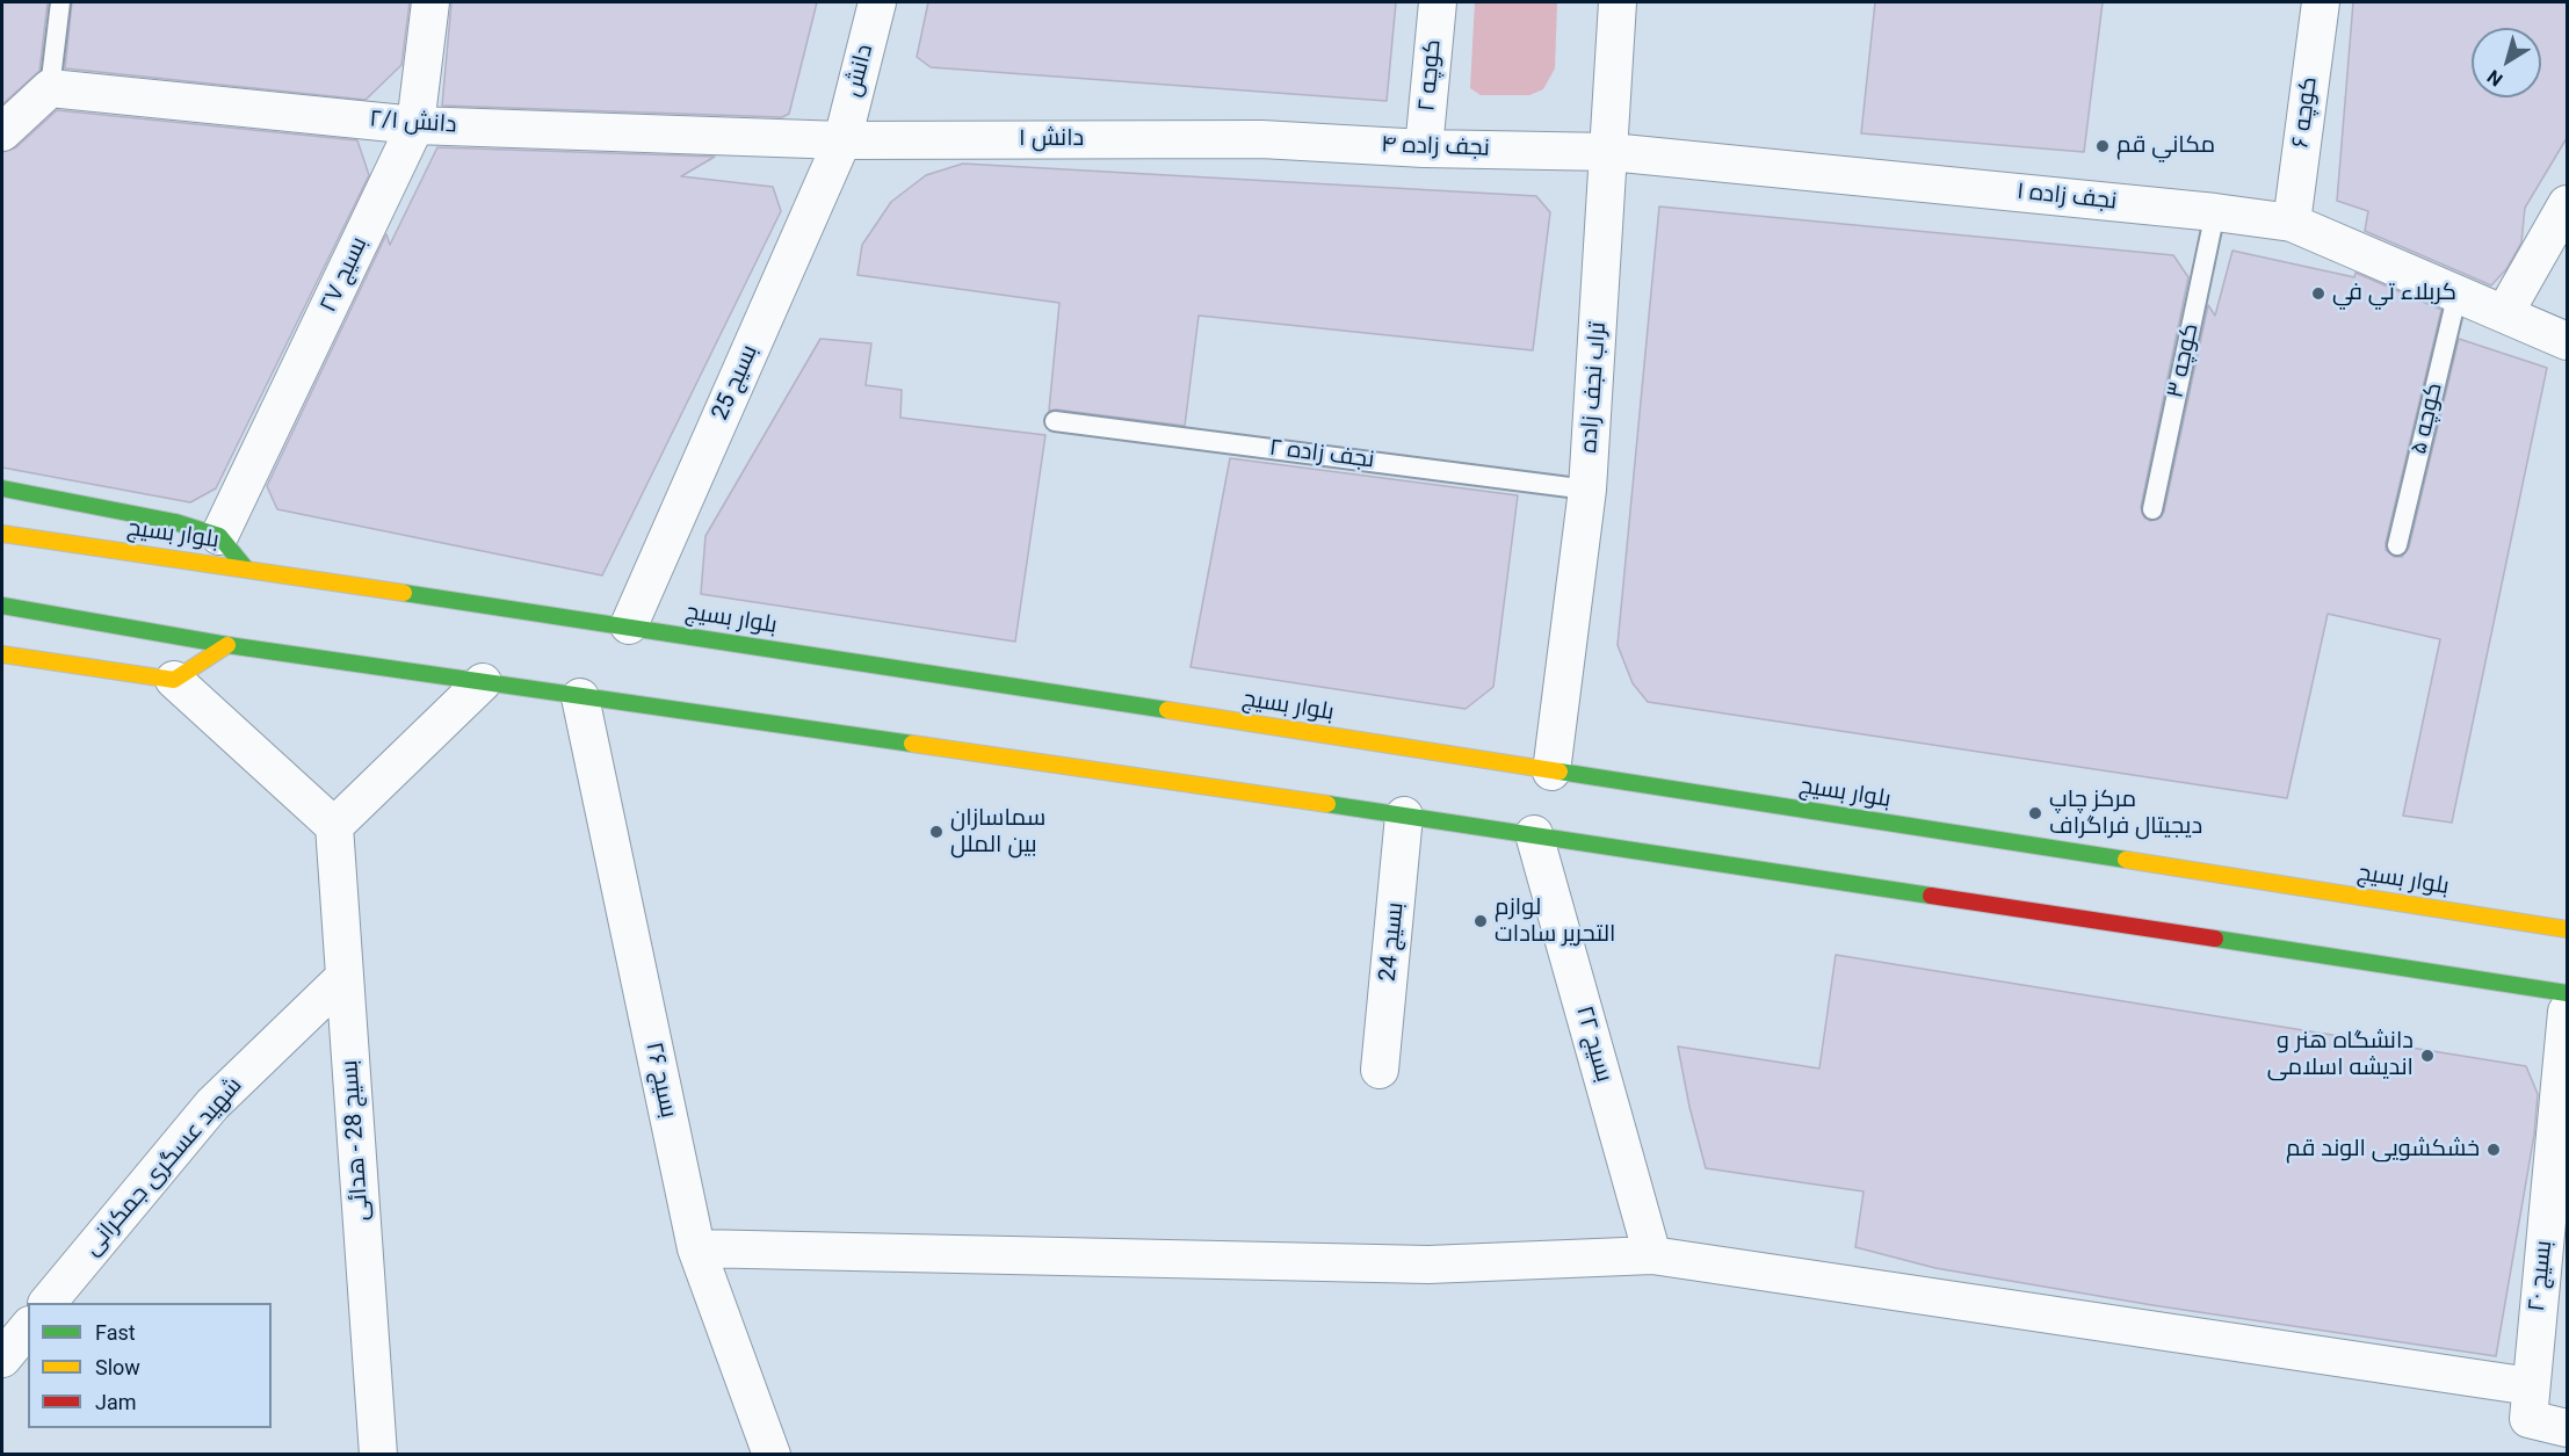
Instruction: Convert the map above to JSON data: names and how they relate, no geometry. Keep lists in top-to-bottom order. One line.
{"streets":{"main road":["بلوار بسیج"],"street":["دانش","کوچه ۲","کوچه ۶","دانش ۲/۱","دانش ۱","نجف زاده ۴","نجف زاده ۱","بسیج ۲۷","بسیج 25","تراب نجف زاده","بسیج 24","بسیج ۲۲","بسیج ۲۶","بسیج 28 - هدائی","شهید عسگری جمکرانی","بسیج ۲۰"],"lane":["کوچه ۳","کوچه ۵","نجف زاده ۲"]},"crossings":[["دانش","دانش ۲/۱"],["دانش","دانش ۱"],["دانش","بسیج 25"],["کوچه ۲","نجف زاده ۴"],["کوچه ۶","نجف زاده ۱"],["دانش ۲/۱","دانش ۱"],["دانش ۲/۱","بسیج ۲۷"],["دانش ۲/۱","بسیج 25"],["دانش ۱","نجف زاده ۴"],["دانش ۱","بسیج 25"],["نجف زاده ۴","نجف زاده ۱"],["نجف زاده ۴","تراب نجف زاده"],["نجف زاده ۱","کوچه ۳"],["نجف زاده ۱","تراب نجف زاده"],["نجف زاده ۱","کوچه ۵"],["بسیج 25","بلوار بسیج"],["تراب نجف زاده","نجف زاده ۲"],["تراب نجف زاده","بلوار بسیج"],["بسیج 28 - هدائی","شهید عسگری جمکرانی"]],"places":["مكاني قم","كربلاء تي في","مرکز چاپ دیجیتال فراگراف","سماسازان بین الملل","لوازم التحریر سادات","دانشگاه هنر و اندیشه اسلامی","خشکشویی الوند قم"],"legend":["Fast","Slow","Jam"],"north":"bottom left"}
